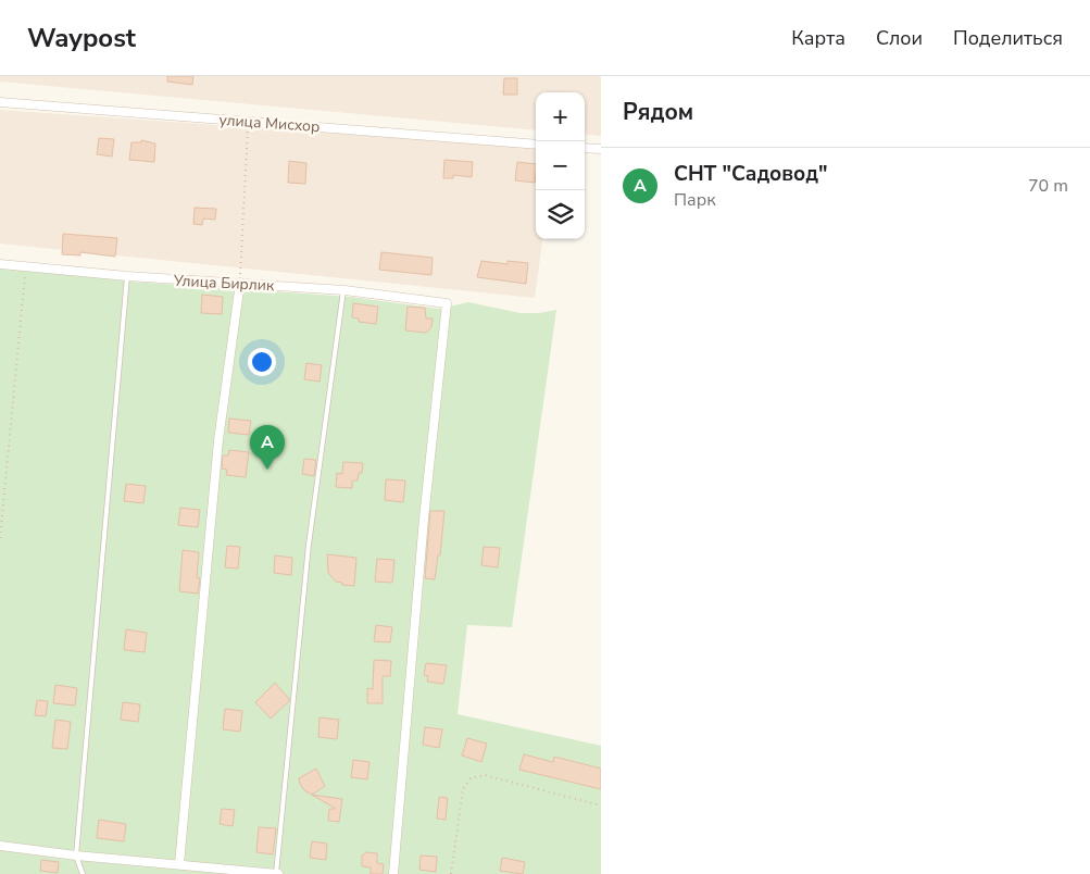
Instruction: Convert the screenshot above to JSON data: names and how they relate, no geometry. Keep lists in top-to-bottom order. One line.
{"streets":{"street":["улица Мисхор","Улица Бирлик"]},"page":{"header":"Waypost","nav":["Карта","Слои","Поделиться"],"heading":"Рядом","map_buttons":["+","−"],"list":[{"mark":"A","name":"СНТ \"Садовод\"","note":"Парк","value":"70 m"}],"pins":"A"}}
